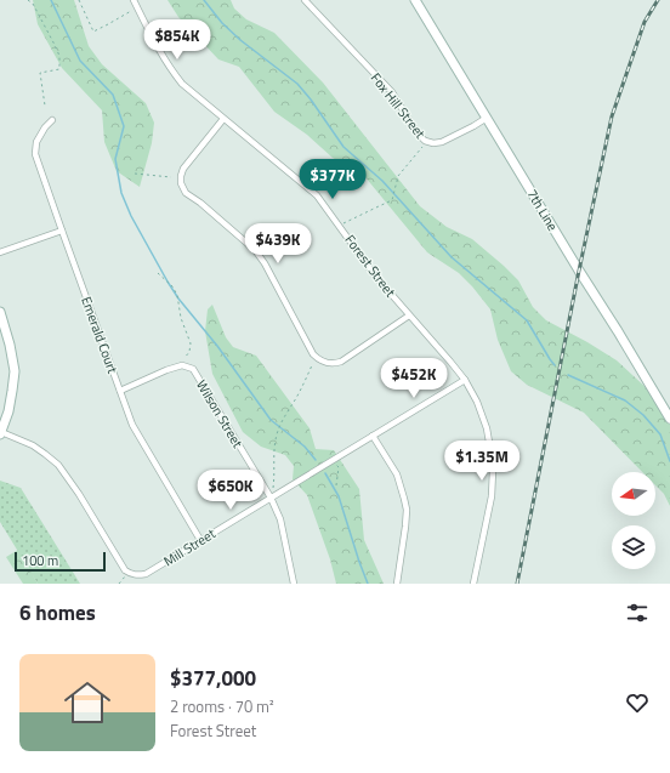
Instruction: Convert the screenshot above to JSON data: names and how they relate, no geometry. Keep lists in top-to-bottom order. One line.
{"streets":{"street":["Fox Hill Street","7th Line","Forest Street","Emerald Court","Wilson Street","Mill Street"]},"crossings":[["Fox Hill Street","7th Line"],["Forest Street","Mill Street"],["Emerald Court","Wilson Street"],["Emerald Court","Mill Street"],["Wilson Street","Mill Street"]],"scale_bar":"100 m","north":"left","page":{"price":["$854K","$377K","$439K","$452K","$1.35M","$650K"],"scale":"100 m","heading":"6 homes","list":[{"name":"$377,000","note":"2 rooms · 70 m² · Forest Street"}]}}
